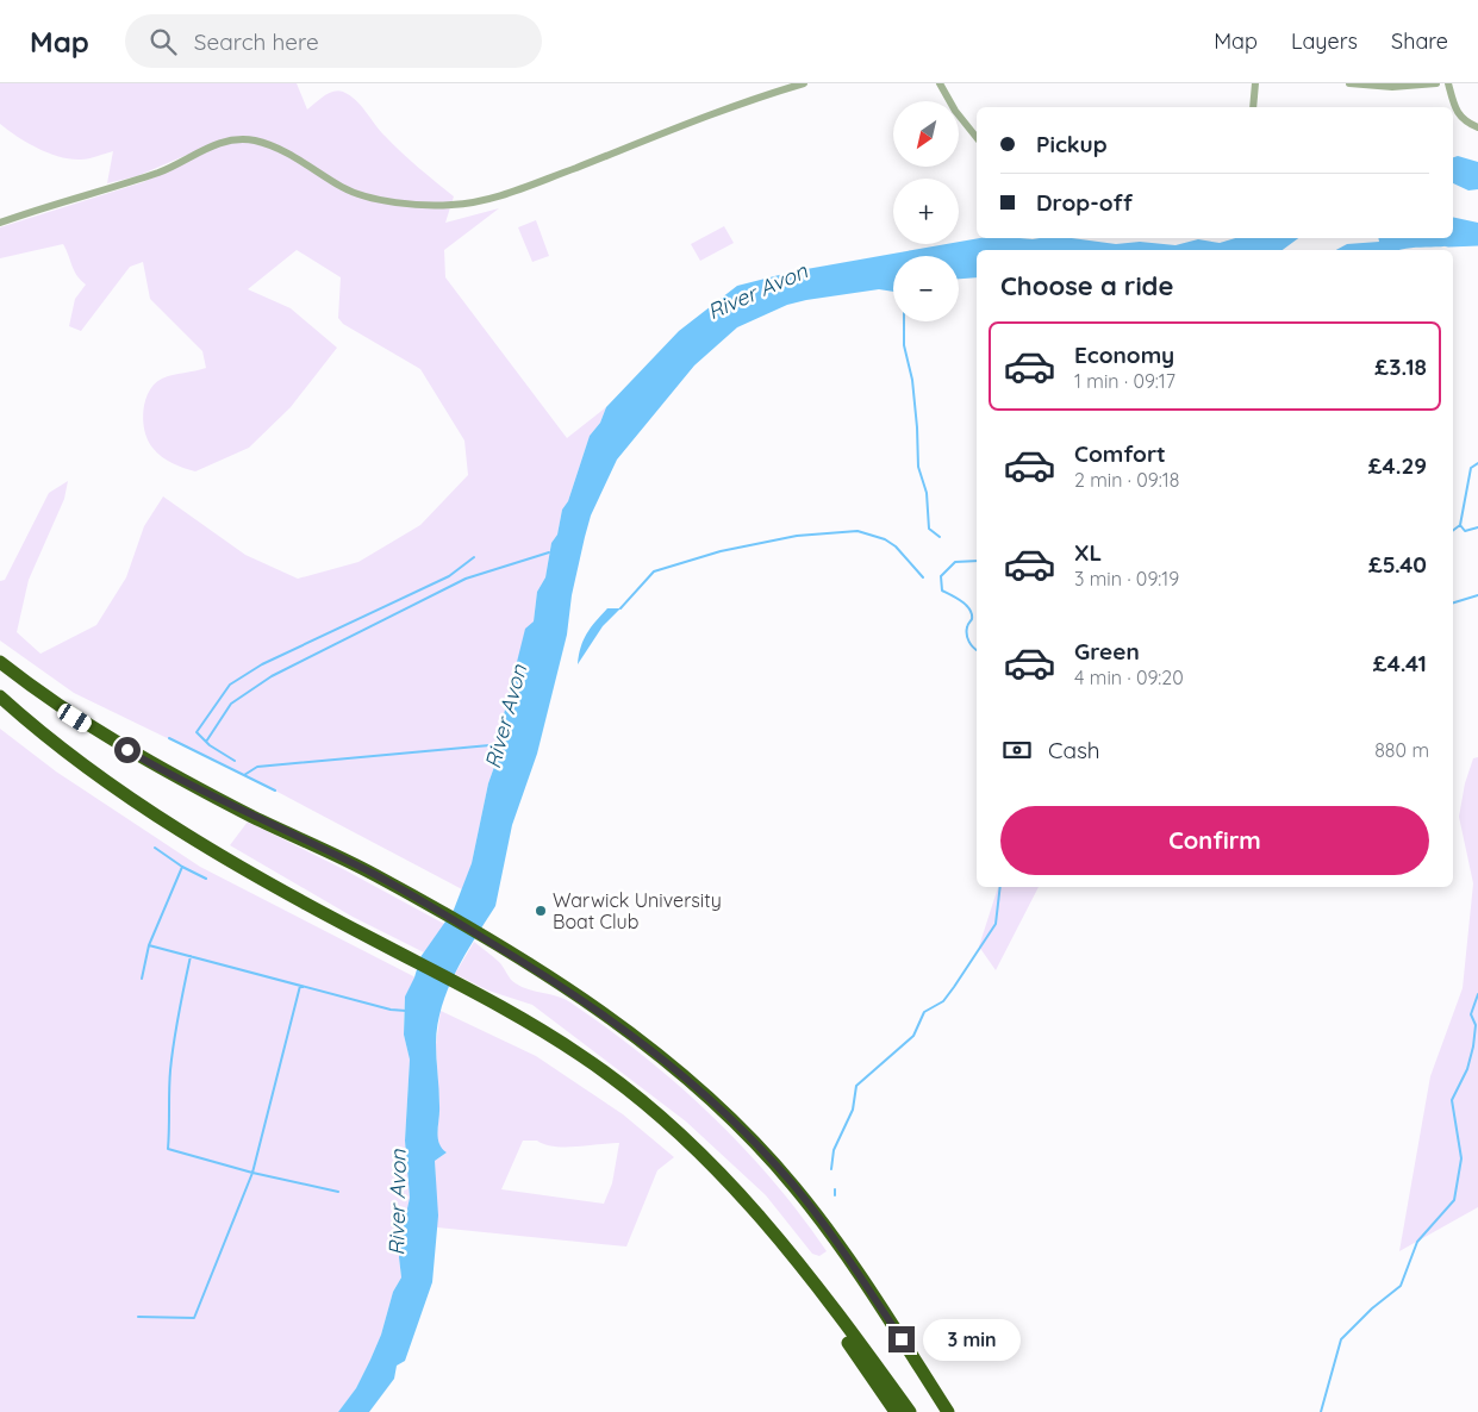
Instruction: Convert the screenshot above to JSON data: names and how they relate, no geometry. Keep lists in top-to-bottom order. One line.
{"water":["River Avon"],"places":["Warwick University Boat Club"],"north":"bottom left","page":{"header":"Map","search":"Search here","nav":["Map","Layers","Share"],"map_buttons":["+","−"],"banner":["Pickup","Drop-off"],"heading":"Choose a ride","list":[{"name":"Economy","note":"1 min · 09:17","value":"£3.18"},{"name":"Comfort","note":"2 min · 09:18","value":"£4.29"},{"name":"XL","note":"3 min · 09:19","value":"£5.40"},{"name":"Green","note":"4 min · 09:20","value":"£4.41"}],"pay":["Cash","880 m"],"buttons":"Confirm","bubble":"3 min"}}
